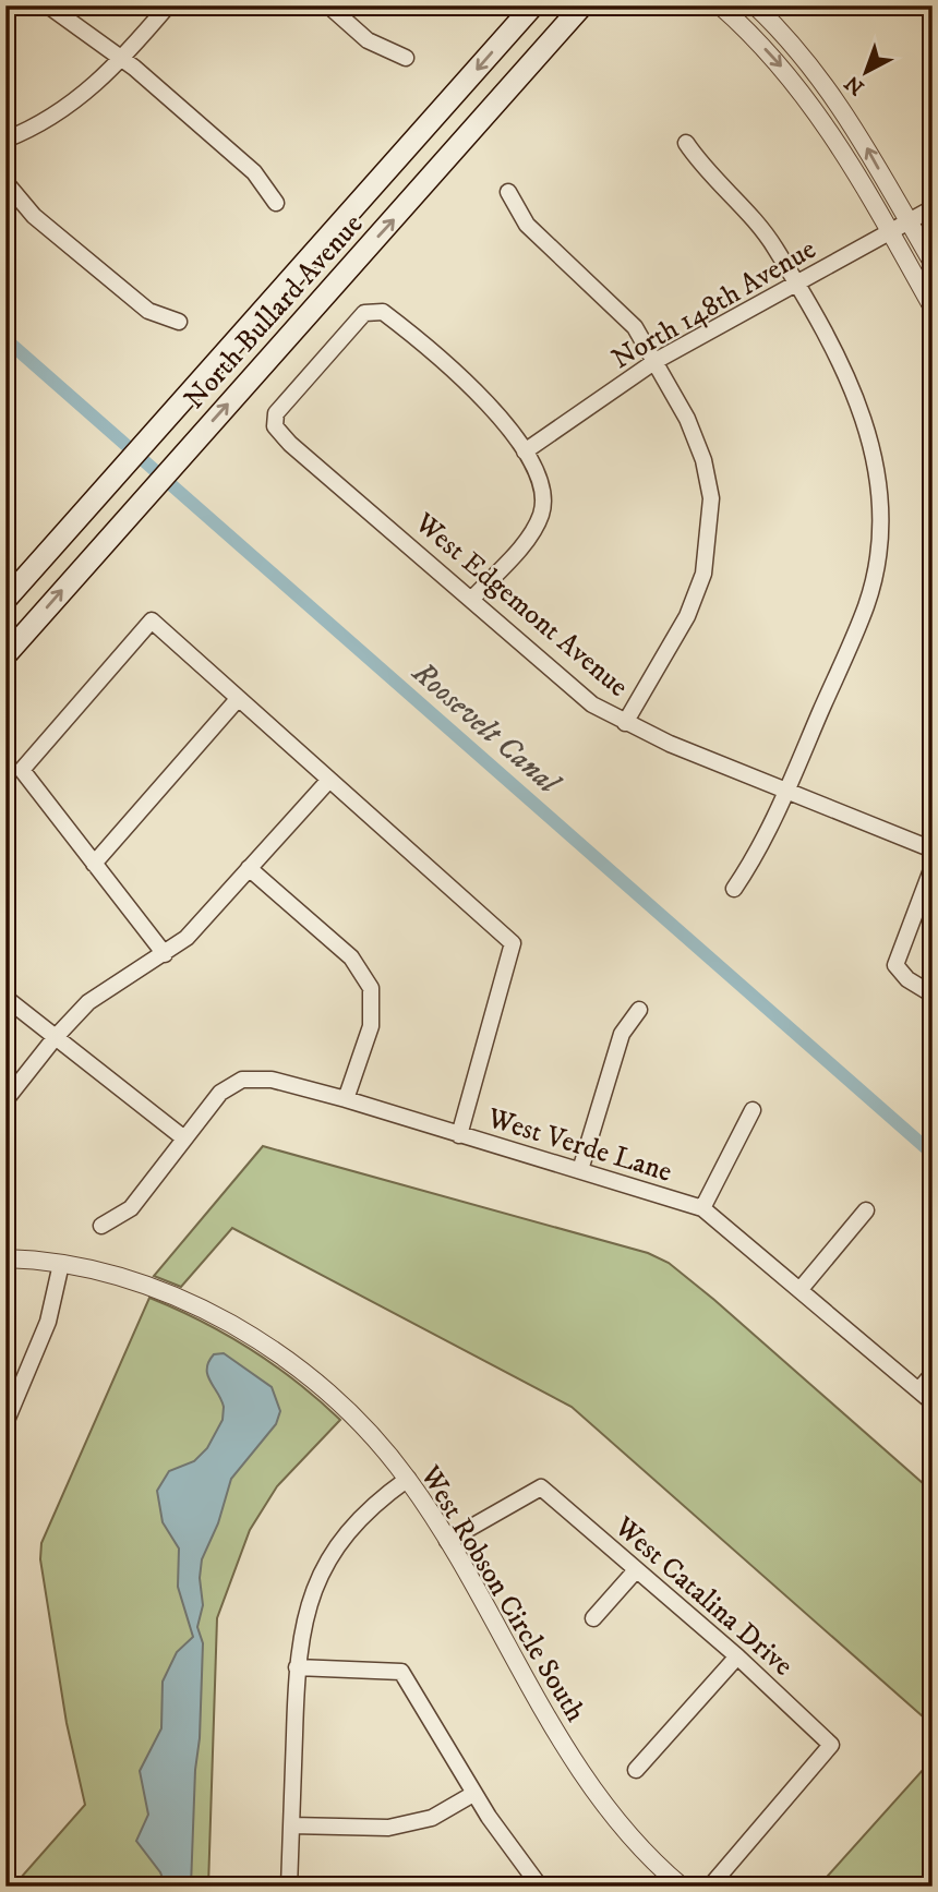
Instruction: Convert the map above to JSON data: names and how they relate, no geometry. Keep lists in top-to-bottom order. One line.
{"streets":{"main road":["North Bullard Avenue"],"street":["North 148th Avenue","West Edgemont Avenue","West Verde Lane","West Robson Circle South","West Catalina Drive"]},"crossings":[["North 148th Avenue","West Edgemont Avenue"],["West Robson Circle South","West Catalina Drive"]],"water":["Roosevelt Canal"],"north":"bottom left"}
